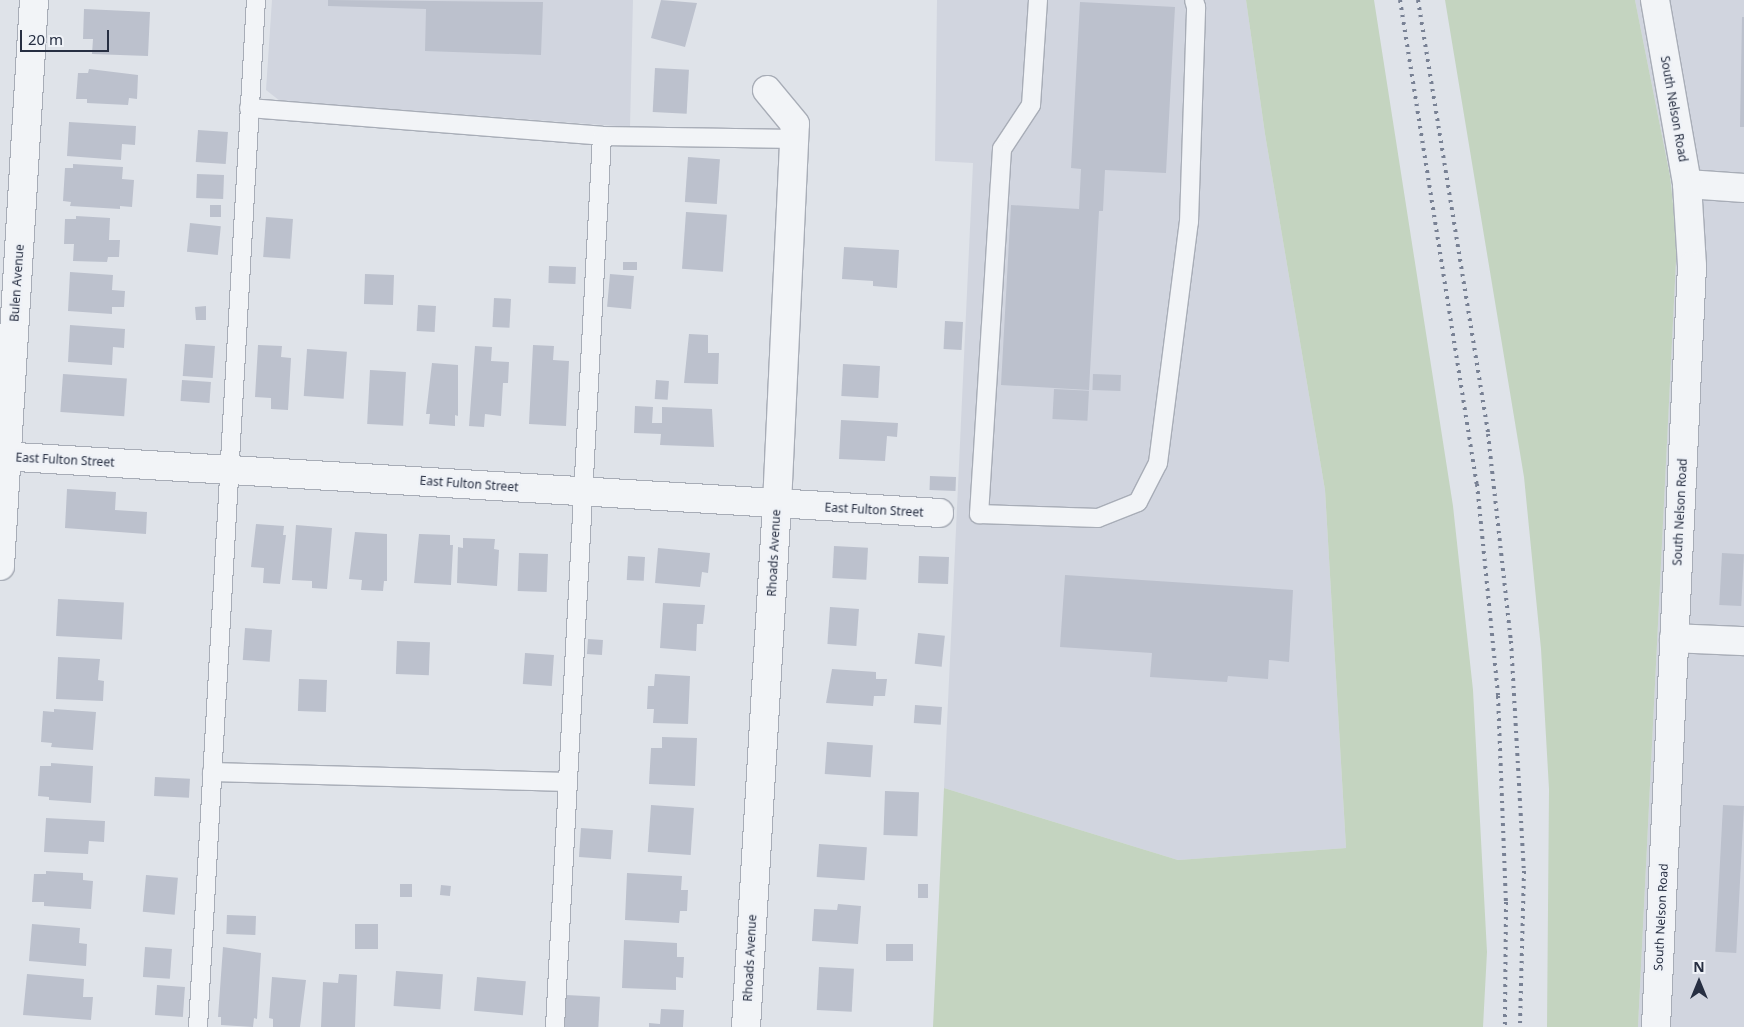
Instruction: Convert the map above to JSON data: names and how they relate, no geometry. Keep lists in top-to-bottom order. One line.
{"streets":{"street":["South Nelson Road","Bulen Avenue","East Fulton Street","Rhoads Avenue"]},"crossings":[["Bulen Avenue","East Fulton Street"],["East Fulton Street","Rhoads Avenue"]],"scale_bar":"20 m","north":"top"}
